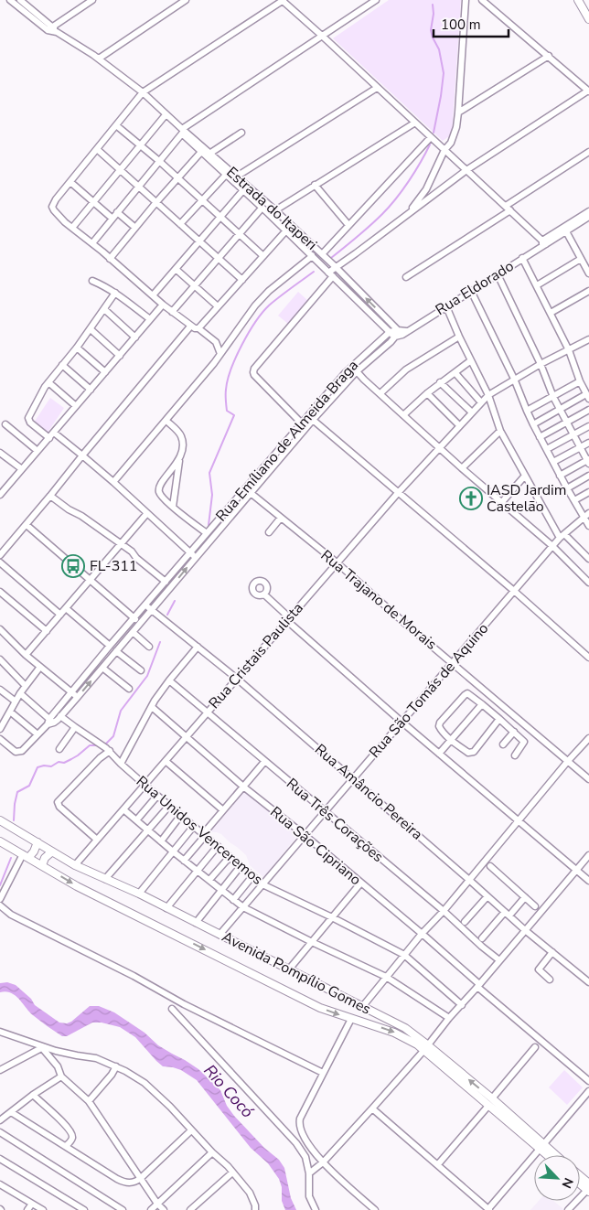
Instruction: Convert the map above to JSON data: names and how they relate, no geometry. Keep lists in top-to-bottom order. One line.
{"streets":{"main road":["Avenida Pompílio Gomes"],"street":["Estrada do Itaperi","Rua Eldorado","Rua Emíliano de Almeida Braga","Rua Trajano de Morais","Rua Cristais Paulista","Rua São Tomás de Aquino","Rua Amâncio Pereira","Rua Três Corações","Rua Unidos Venceremos","Rua São Cipriano"]},"crossings":[["Estrada do Itaperi","Rua Eldorado"],["Estrada do Itaperi","Rua Emíliano de Almeida Braga"],["Rua Eldorado","Rua Emíliano de Almeida Braga"],["Rua Emíliano de Almeida Braga","Rua Trajano de Morais"],["Rua Emíliano de Almeida Braga","Rua Amâncio Pereira"],["Rua Emíliano de Almeida Braga","Rua Unidos Venceremos"],["Rua Trajano de Morais","Rua Cristais Paulista"],["Rua Trajano de Morais","Rua São Tomás de Aquino"],["Rua Cristais Paulista","Rua Amâncio Pereira"],["Rua Cristais Paulista","Rua Três Corações"],["Rua Cristais Paulista","Rua Unidos Venceremos"],["Rua Cristais Paulista","Rua São Cipriano"],["Rua Cristais Paulista","Avenida Pompílio Gomes"],["Rua São Tomás de Aquino","Rua Amâncio Pereira"],["Rua São Tomás de Aquino","Rua Três Corações"],["Rua São Tomás de Aquino","Rua Unidos Venceremos"],["Rua São Tomás de Aquino","Rua São Cipriano"],["Rua São Tomás de Aquino","Avenida Pompílio Gomes"]],"water":["Rio Cocó"],"places":{"church":["IASD Jardim Castelão"],"bus stop":["FL-311"]},"scale_bar":"100 m","north":"bottom right"}
